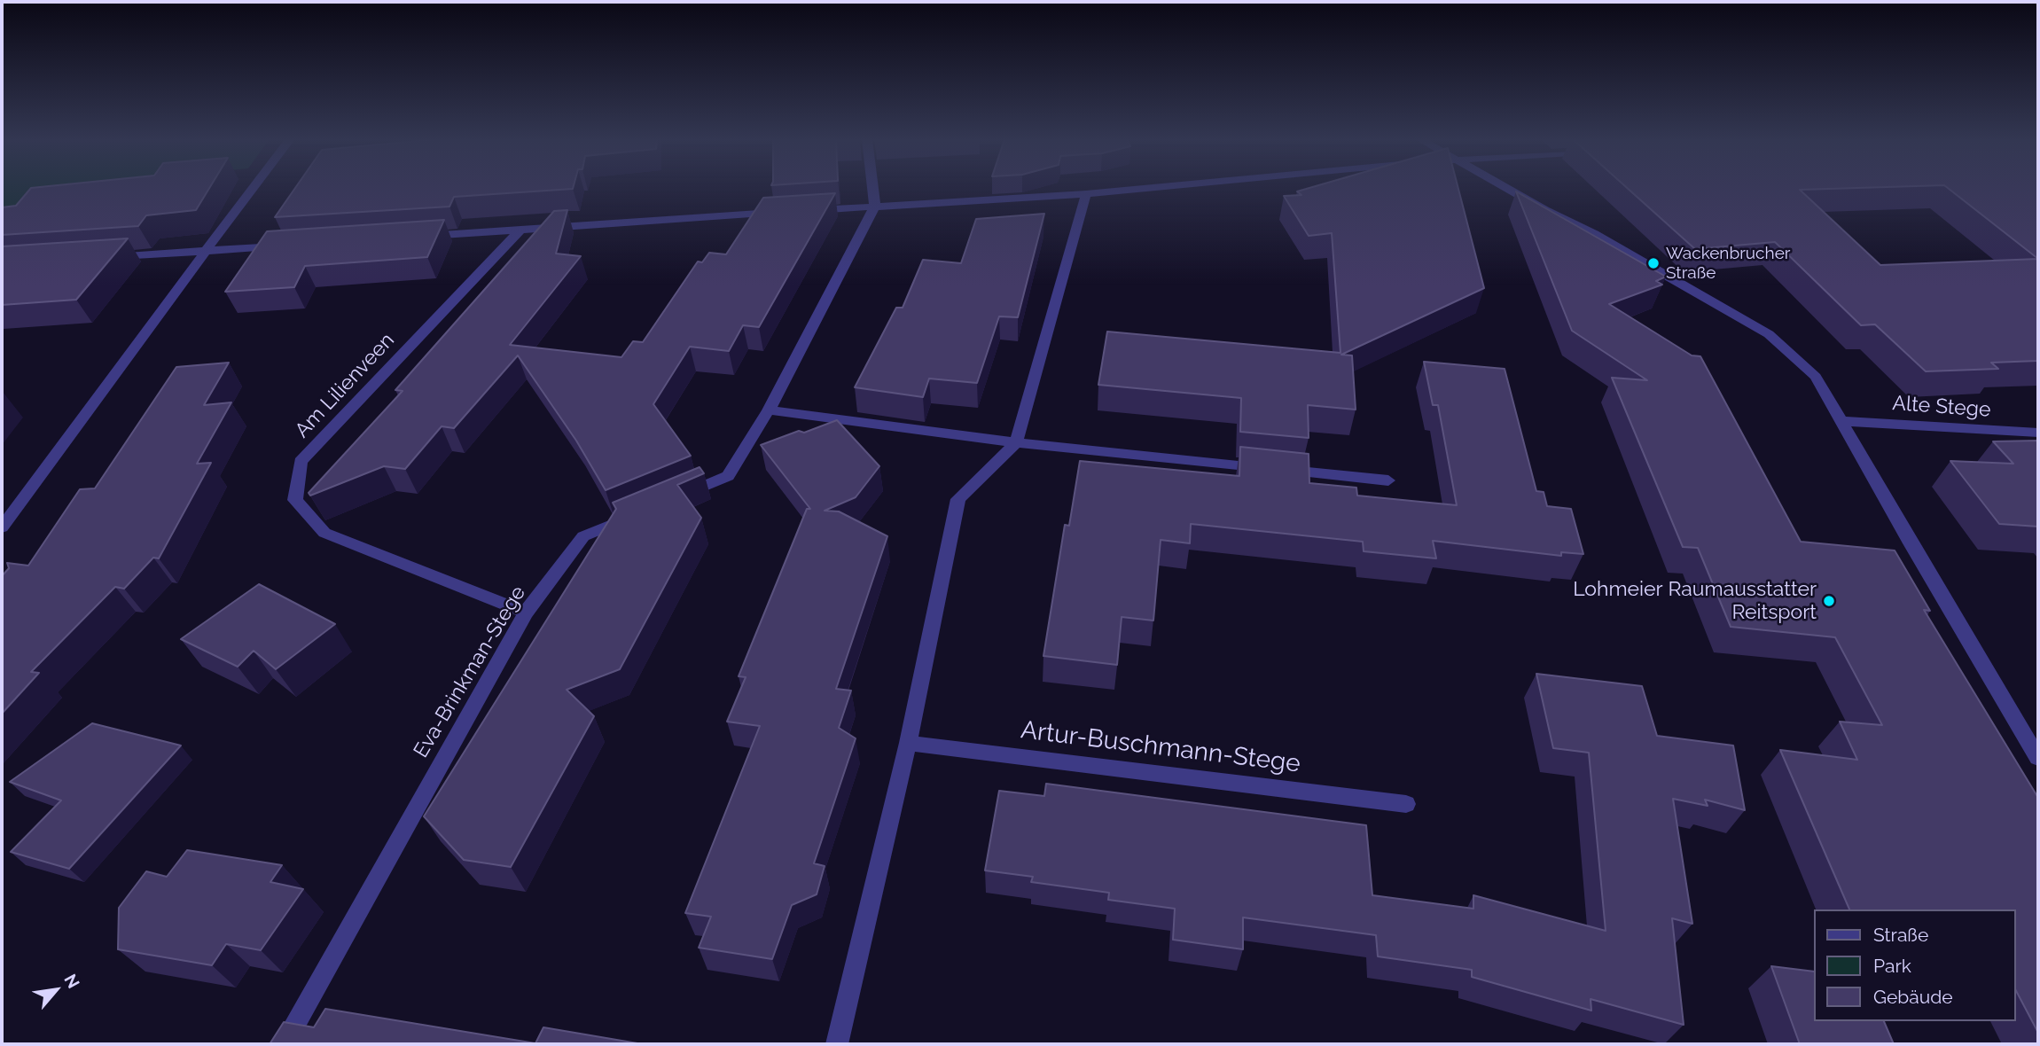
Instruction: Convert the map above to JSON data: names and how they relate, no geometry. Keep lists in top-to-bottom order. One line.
{"streets":{"street":["Am Lilienveen","Alte Stege","Eva-Brinkman-Stege","Artur-Buschmann-Stege"]},"crossings":[["Am Lilienveen","Eva-Brinkman-Stege"]],"places":["Wackenbrucher Straße","Lohmeier Raumausstatter Reitsport"],"legend":["Straße","Park","Gebäude"],"north":"top right"}
